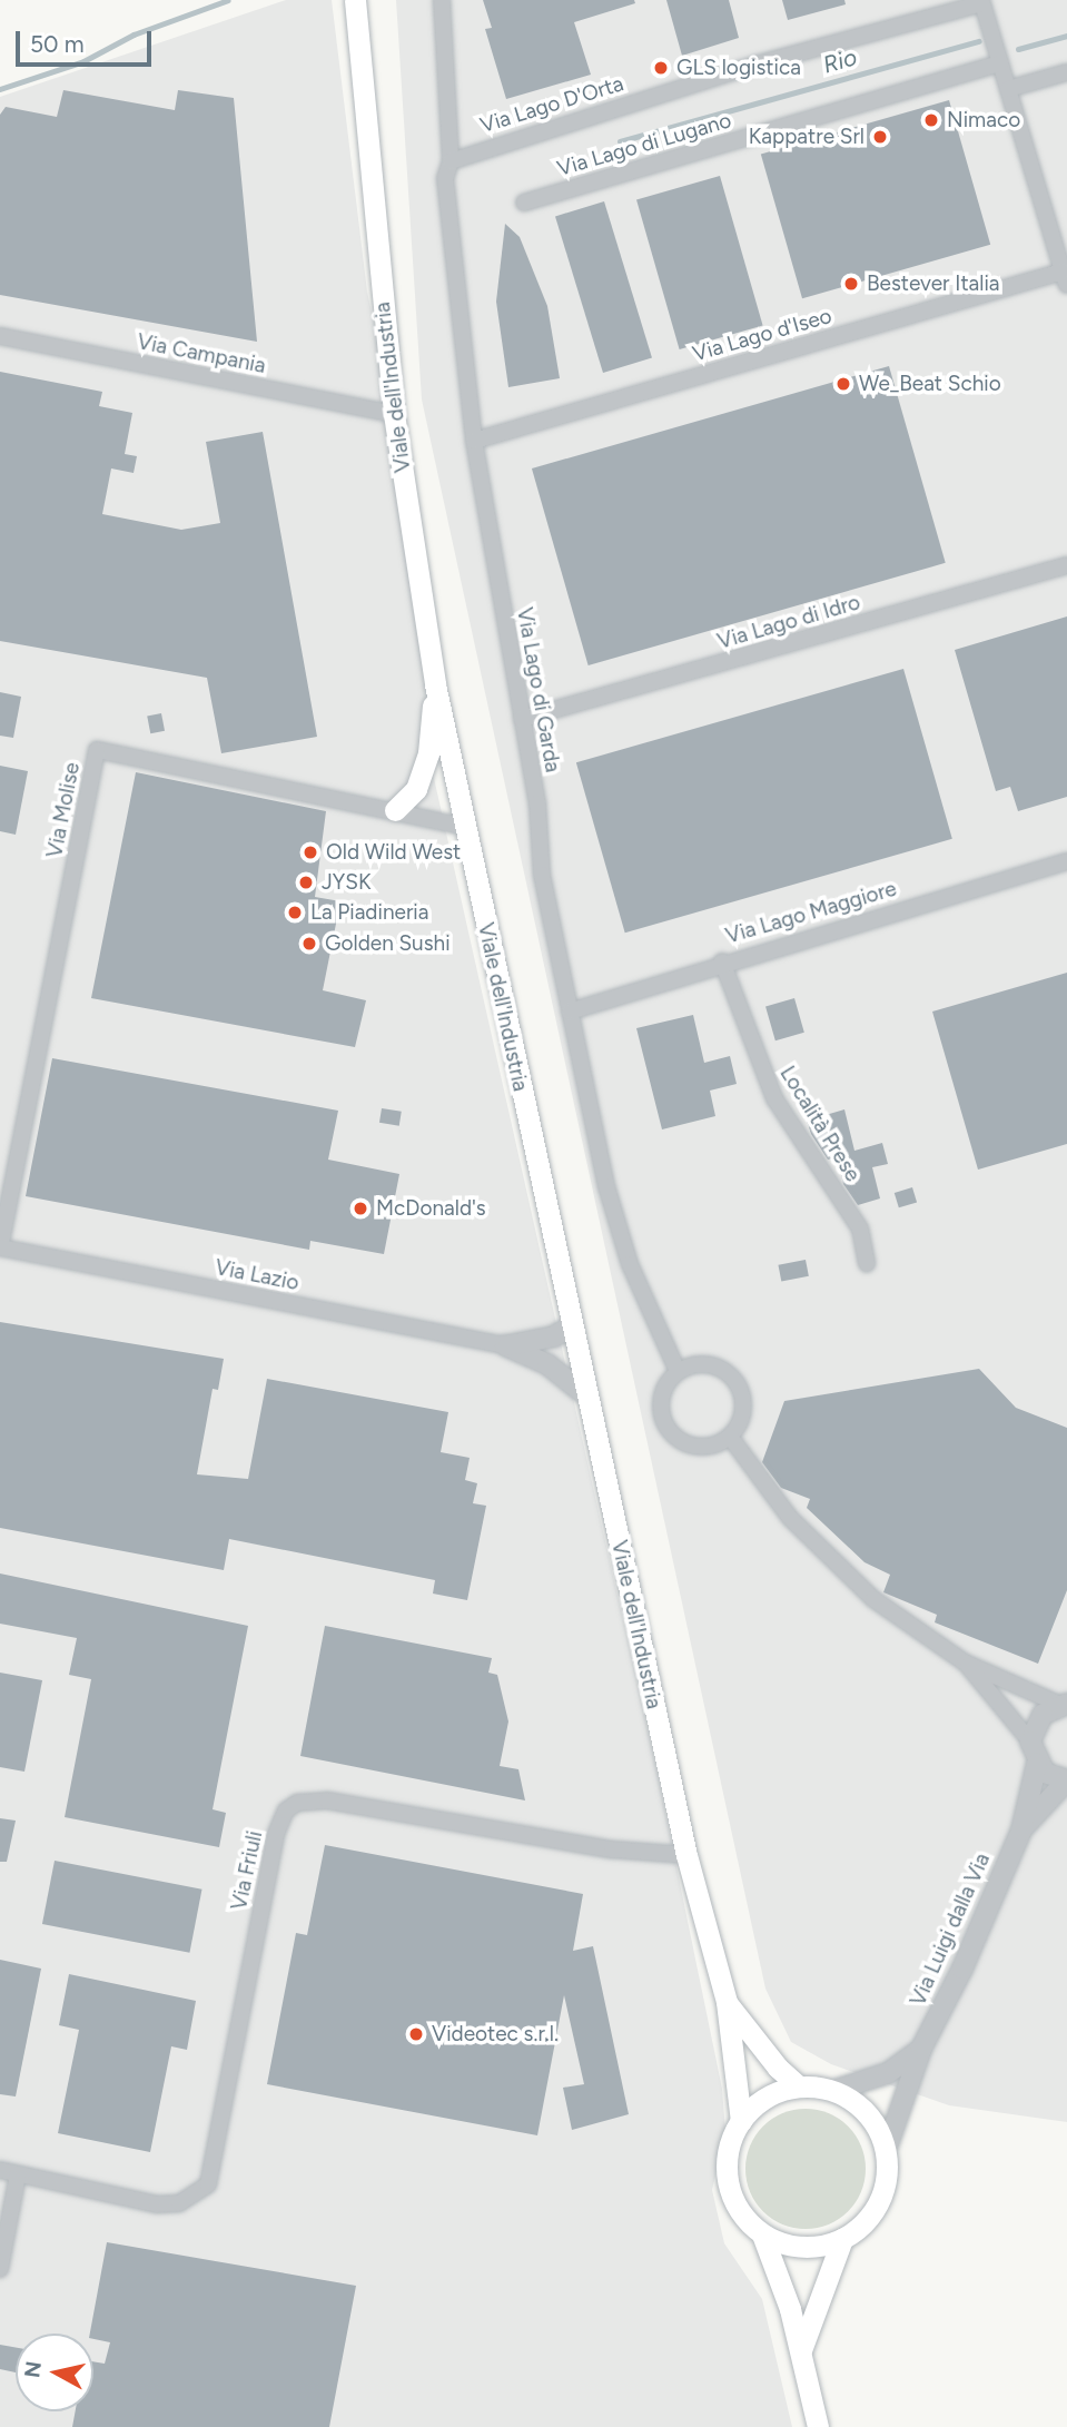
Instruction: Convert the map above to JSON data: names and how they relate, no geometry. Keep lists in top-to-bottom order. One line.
{"streets":{"main road":["Viale dell'Industria"],"street":["Via Lago D'Orta","Via Lago di Lugano","Via Lago d'Iseo","Via Campania","Via Lago di Idro","Via Lago di Garda","Via Molise","Via Lago Maggiore","Località Prese","Via Lazio","Via Friuli","Via Luigi dalla Via"]},"crossings":[["Via Lago D'Orta","Via Lago di Garda"],["Via Lago d'Iseo","Via Lago di Garda"],["Via Campania","Viale dell'Industria"],["Viale dell'Industria","Via Molise"],["Viale dell'Industria","Via Friuli"],["Viale dell'Industria","Via Luigi dalla Via"],["Via Lago di Idro","Via Lago di Garda"],["Via Lago di Garda","Via Lago Maggiore"],["Via Molise","Via Lazio"],["Via Lago Maggiore","Località Prese"]],"water":["Rio"],"places":["GLS logistica","Nimaco","Kappatre Srl","Bestever Italia","We_Beat Schio","Old Wild West","JYSK","La Piadineria","Golden Sushi","McDonald's","Videotec s.r.l."],"scale_bar":"50 m","north":"left"}
